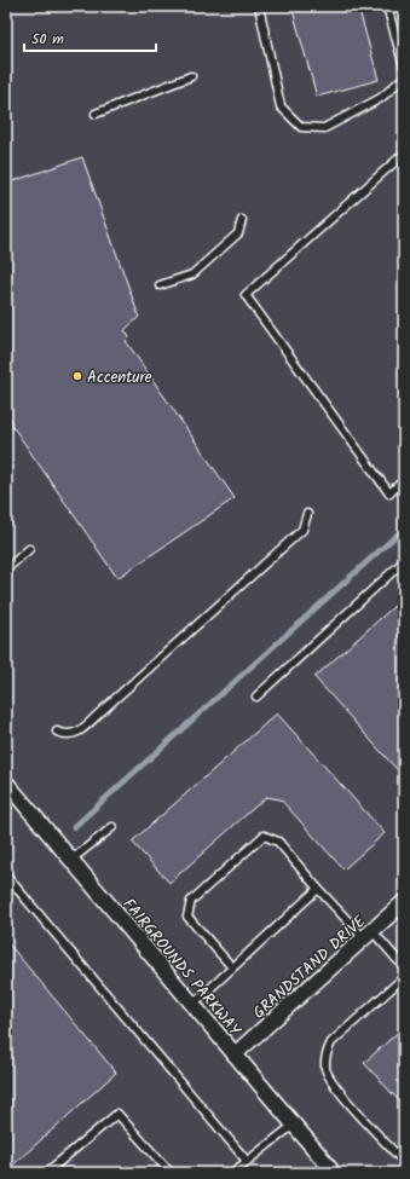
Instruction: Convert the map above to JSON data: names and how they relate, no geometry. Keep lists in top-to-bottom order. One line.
{"streets":{"street":["FAIRGROUNDS PARKWAY","GRANDSTAND DRIVE"]},"crossings":[["FAIRGROUNDS PARKWAY","GRANDSTAND DRIVE"]],"places":["Accenture"],"scale_bar":"50 m"}
